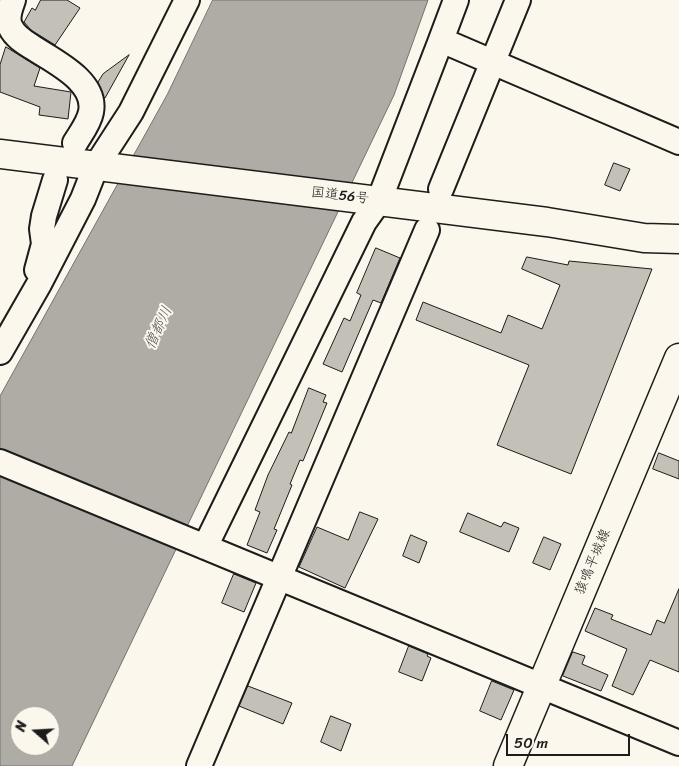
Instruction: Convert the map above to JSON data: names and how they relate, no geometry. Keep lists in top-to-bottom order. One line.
{"streets":{"main road":["国道56号","猿鳴平城線"]},"water":["僧都川"],"scale_bar":"50 m","north":"left"}
